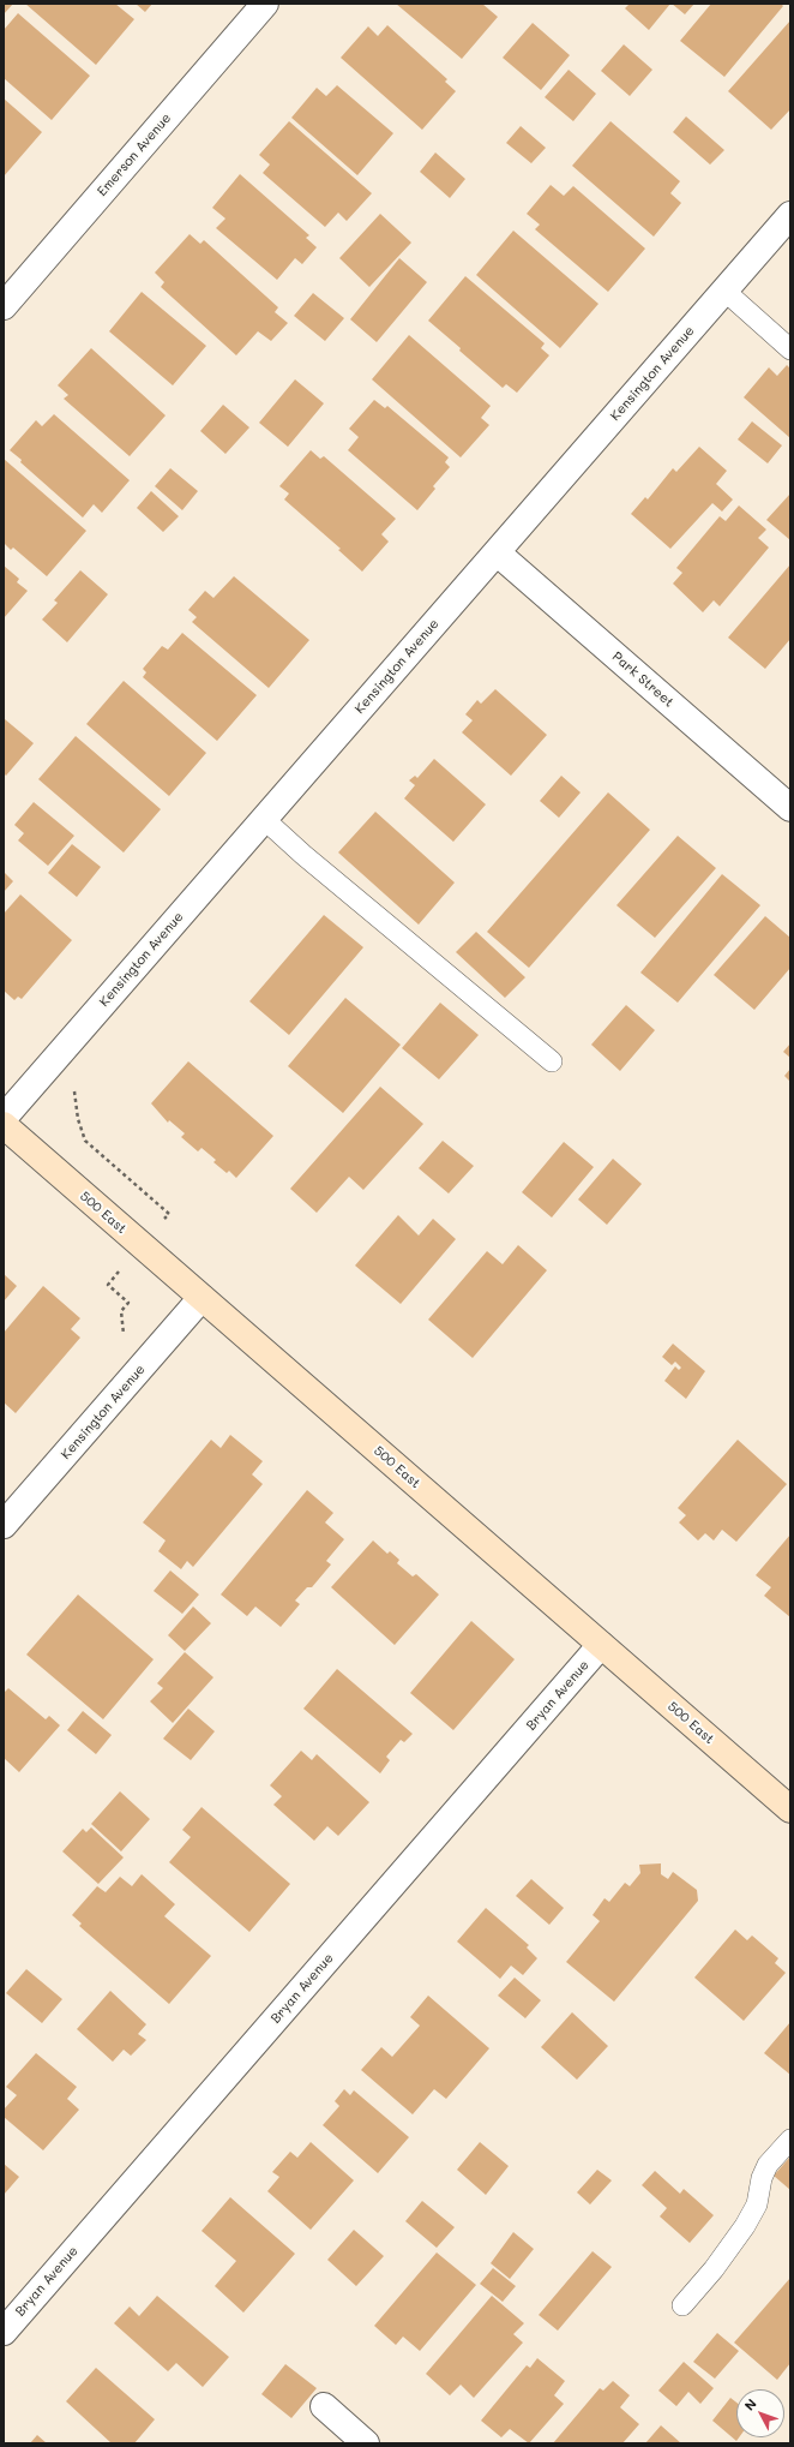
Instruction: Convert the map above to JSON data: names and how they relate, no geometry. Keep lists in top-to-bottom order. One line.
{"streets":{"street":["Emerson Avenue","Kensington Avenue","Park Street","500 East","Bryan Avenue"]},"crossings":[["Kensington Avenue","Park Street"],["Kensington Avenue","500 East"],["500 East","Bryan Avenue"]],"north":"top left"}
